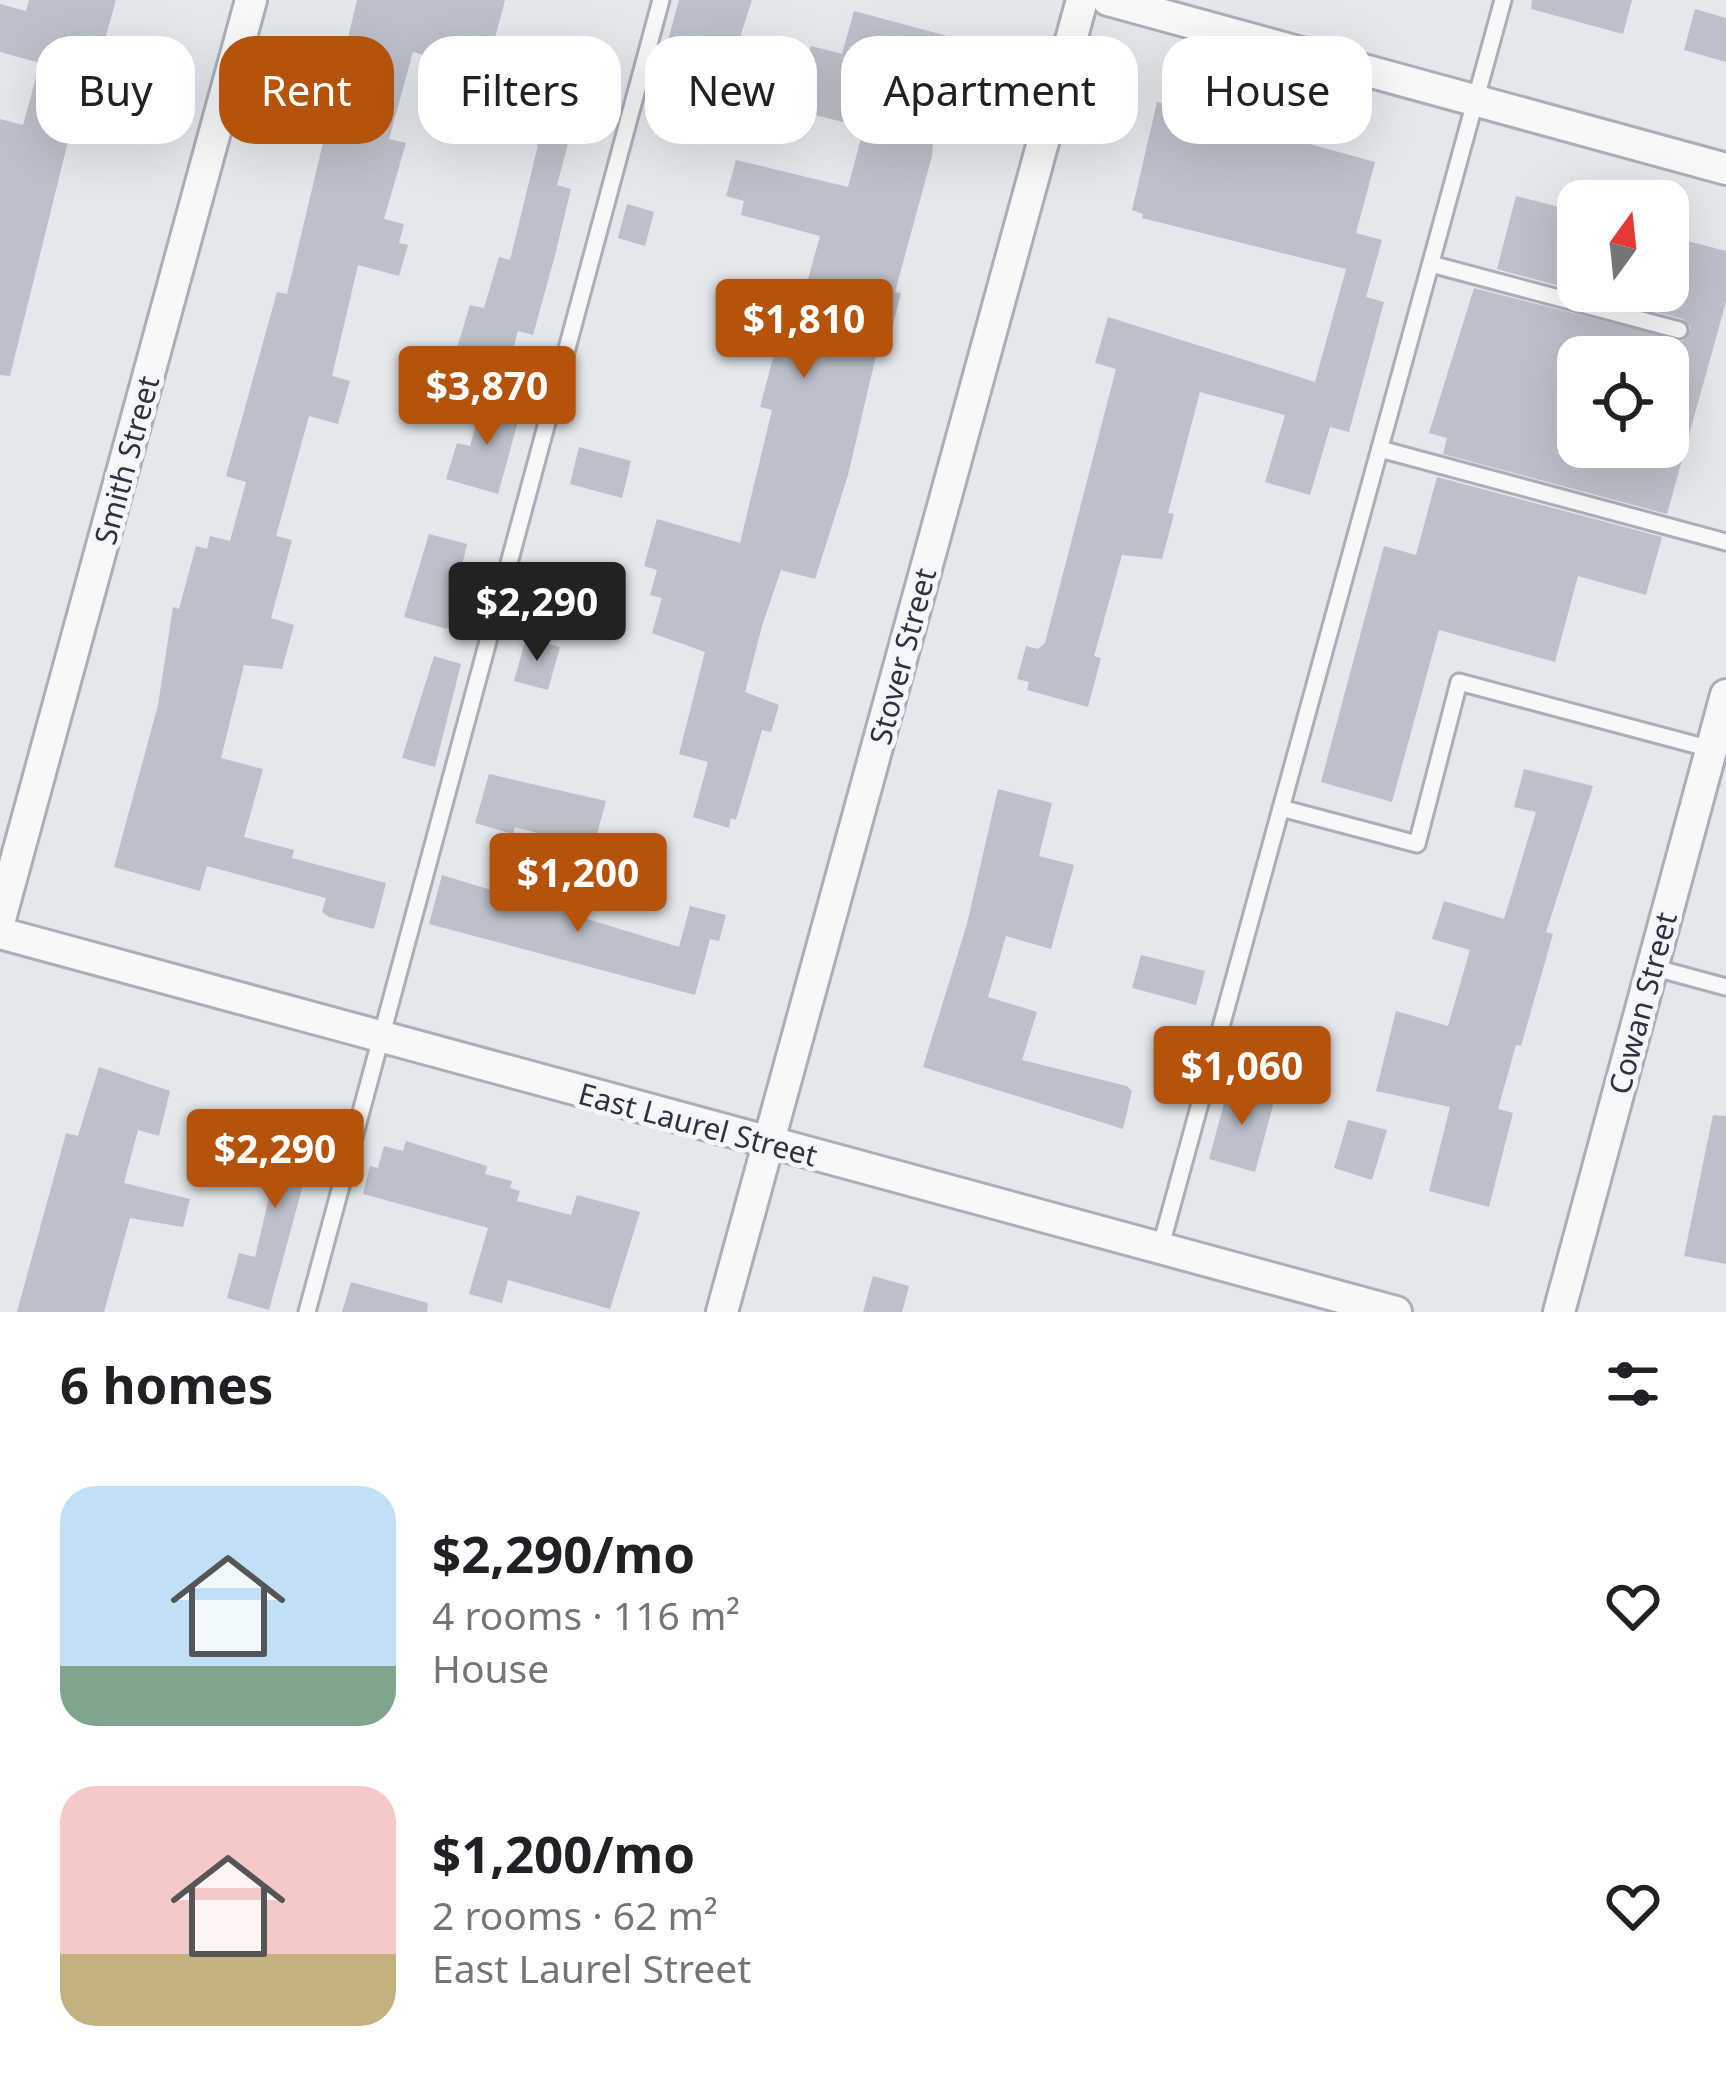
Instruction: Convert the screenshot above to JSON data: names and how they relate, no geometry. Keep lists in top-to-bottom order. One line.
{"streets":{"street":["Smith Street","Stover Street","Cowan Street","East Laurel Street"]},"crossings":[["Stover Street","East Laurel Street"]],"north":"top","page":{"chip":["Buy","Rent","Filters","New","Apartment","House"],"price":["$1,810","$3,870","$2,290","$1,200","$1,060","$2,290"],"heading":"6 homes","list":[{"name":"$2,290/mo","note":"4 rooms · 116 m² · House"},{"name":"$1,200/mo","note":"2 rooms · 62 m² · East Laurel Street"}]}}
